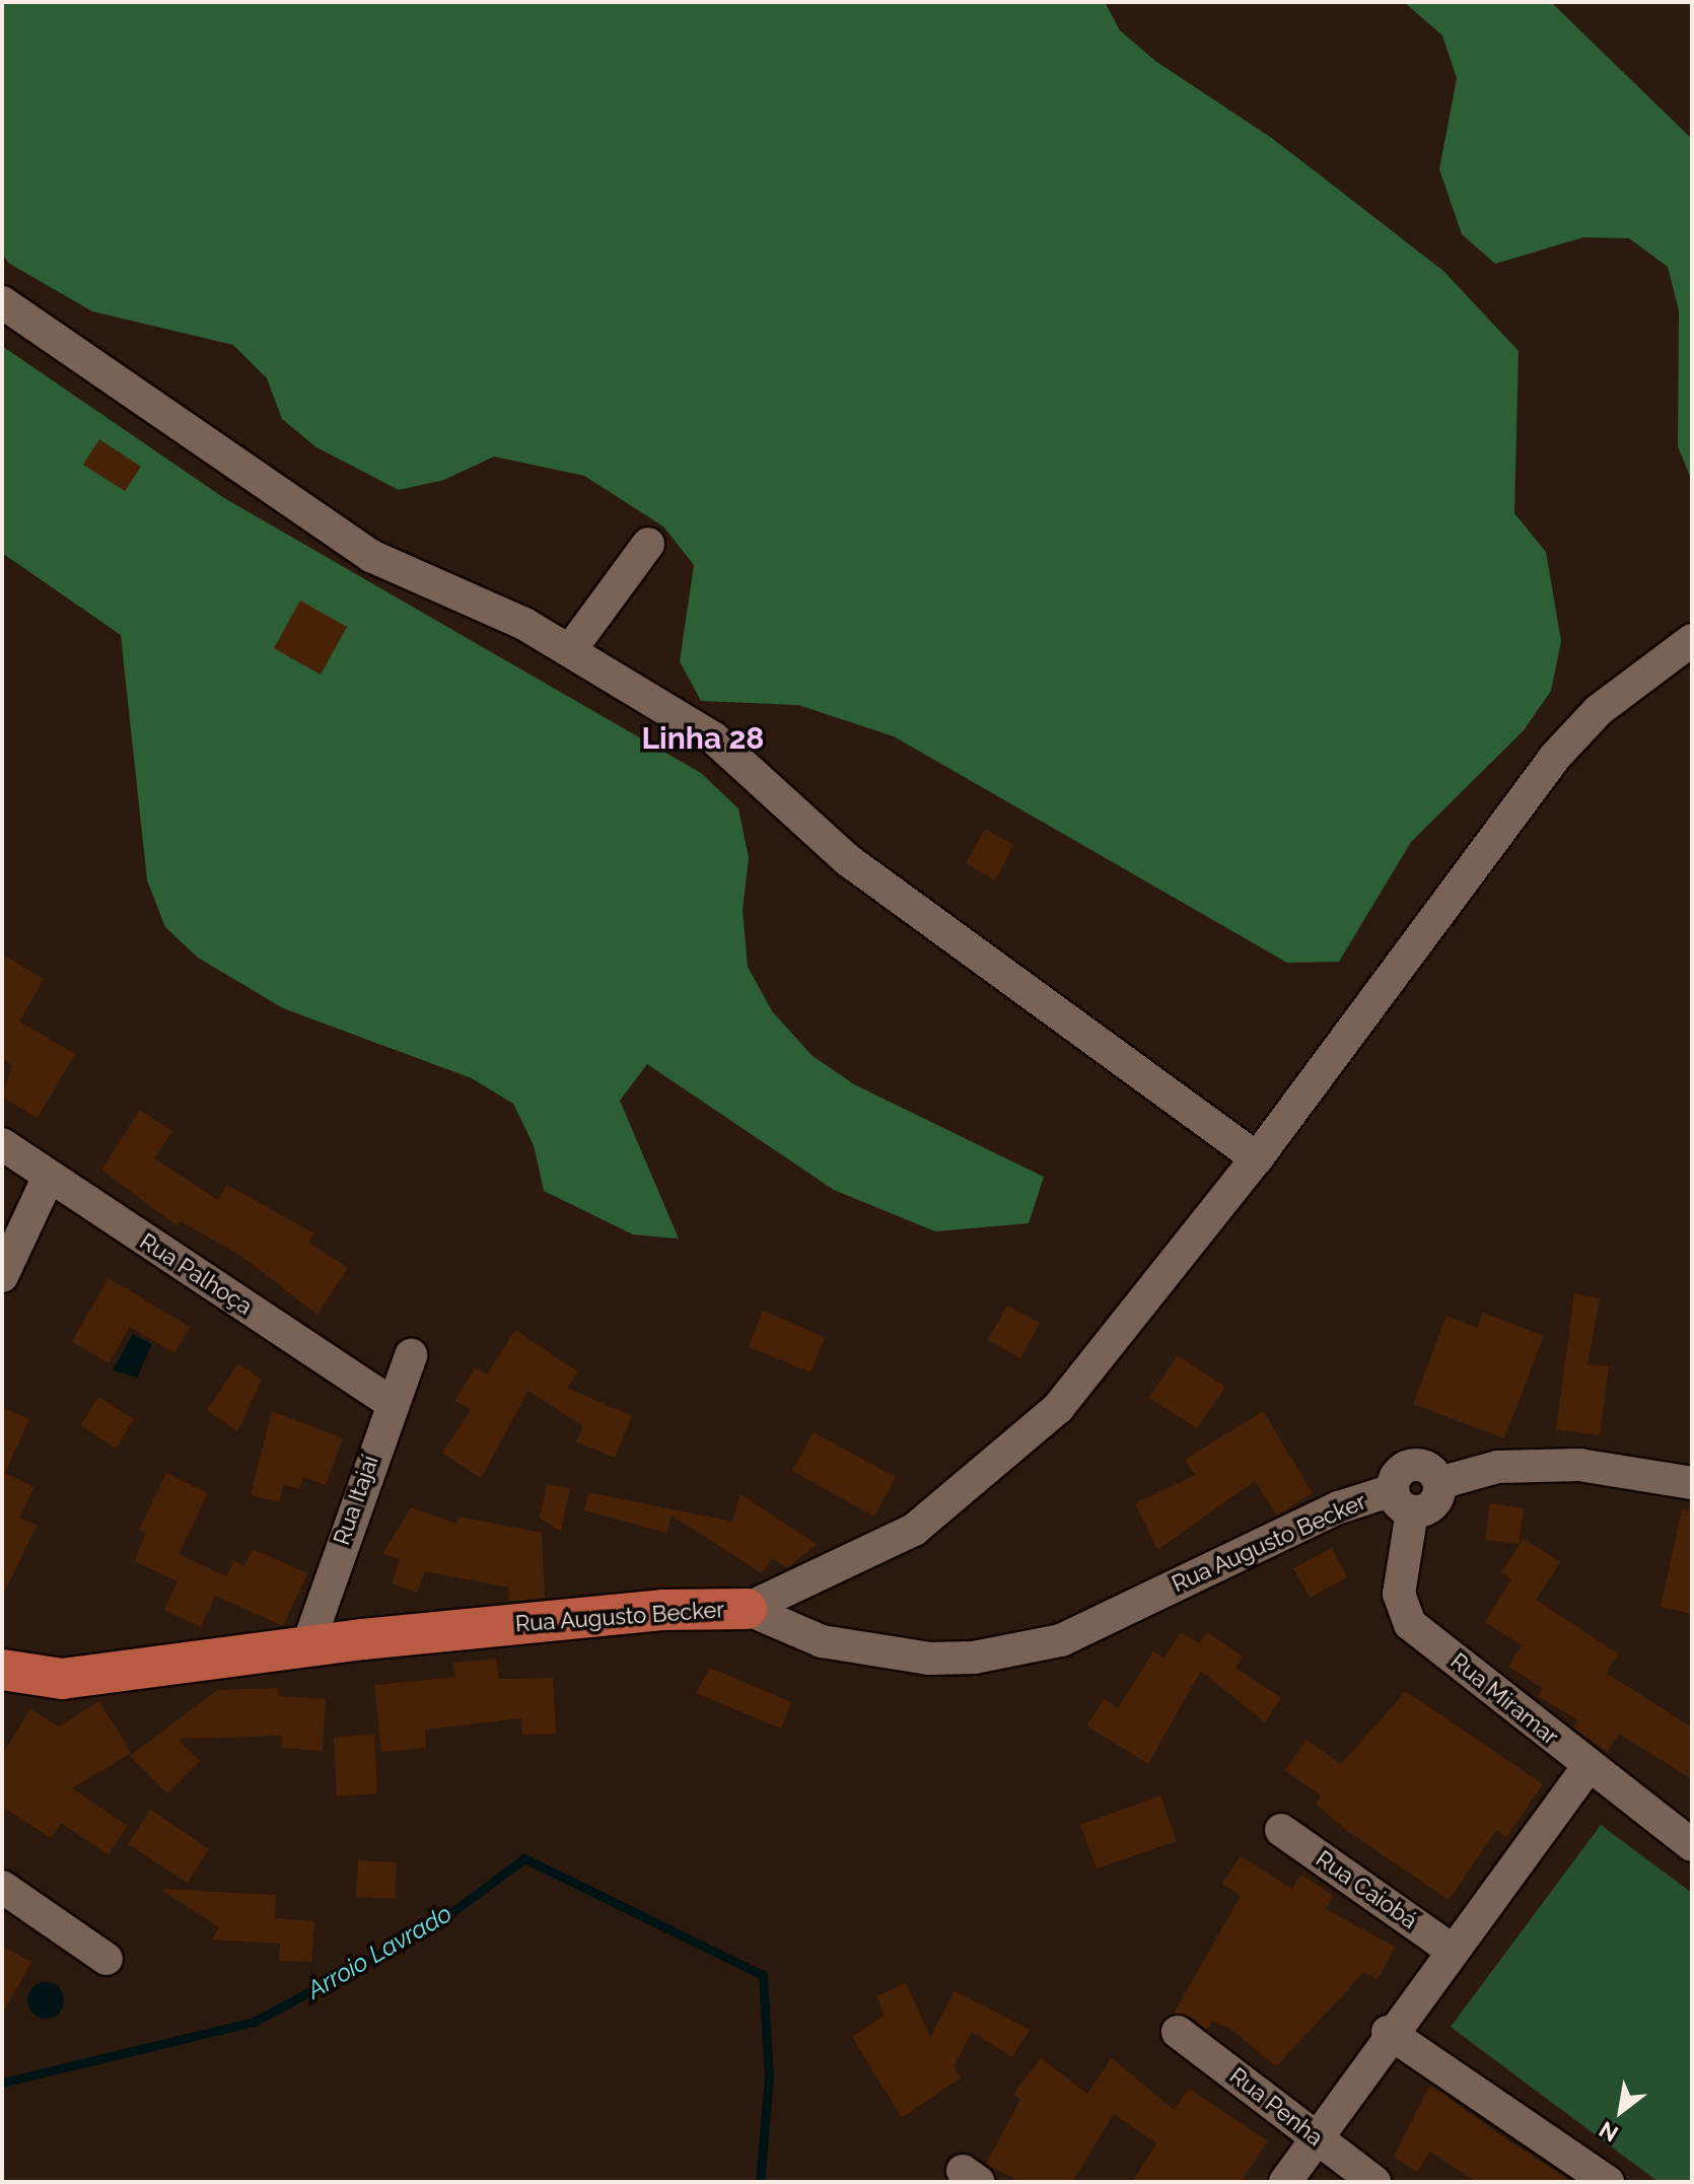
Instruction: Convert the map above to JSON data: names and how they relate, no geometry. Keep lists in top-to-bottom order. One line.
{"streets":{"main road":["Rua Augusto Becker"],"street":["Rua Palhoça","Rua Itajaí","Rua Miramar","Rua Caiobá","Rua Penha"]},"crossings":[["Rua Palhoça","Rua Itajaí"],["Rua Itajaí","Rua Augusto Becker"],["Rua Augusto Becker","Rua Miramar"]],"districts":["Linha 28"],"water":["Arroio Lavrado"],"north":"bottom left"}
